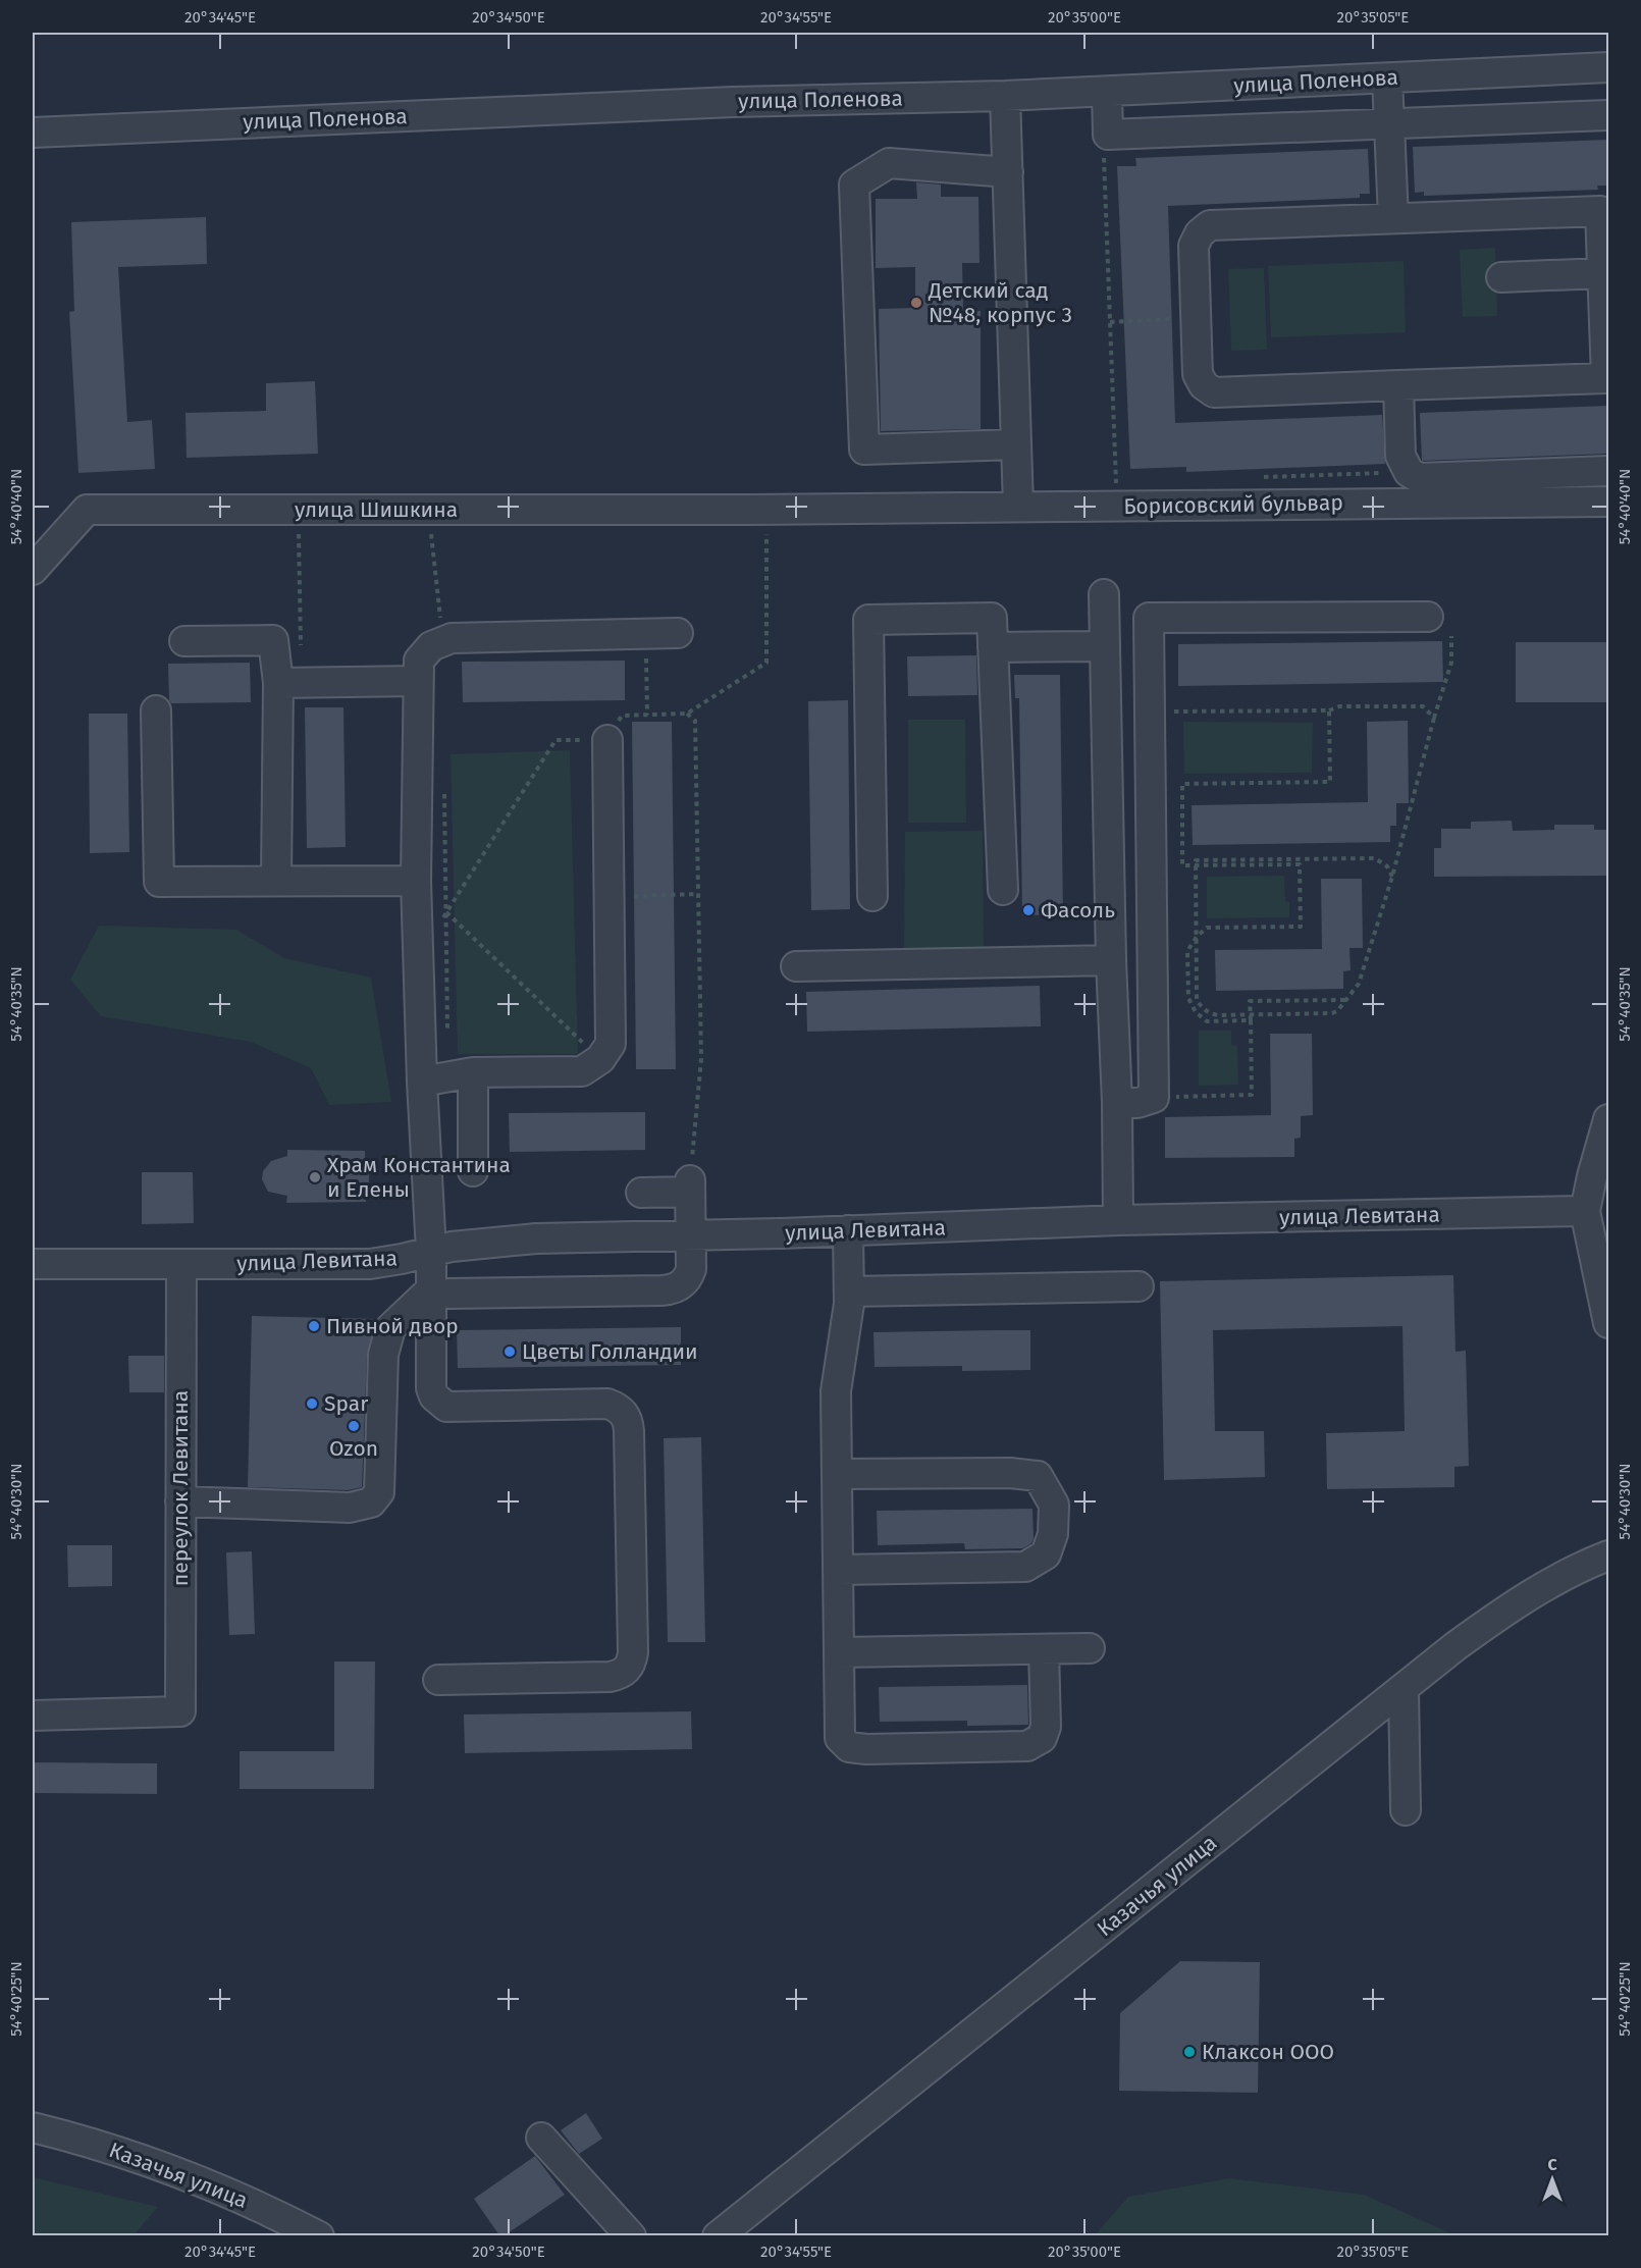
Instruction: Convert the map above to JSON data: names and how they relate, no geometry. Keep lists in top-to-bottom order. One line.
{"streets":{"street":["улица Поленова","Борисовский бульвар","улица Шишкина","улица Левитана","переулок Левитана","Казачья улица"]},"crossings":[["Борисовский бульвар","улица Шишкина"],["улица Левитана","переулок Левитана"]],"places":["Детский сад №48, корпус 3","Фасоль","Храм Константина и Елены","Пивной двор","Цветы Голландии","Spar","Ozon","Клаксон ООО"],"north":"top","coordinates":["20°34'45\"E","20°34'50\"E","20°34'55\"E","20°35'00\"E","20°35'05\"E","54°40'40\"N","54°40'35\"N","54°40'30\"N","54°40'25\"N"]}
